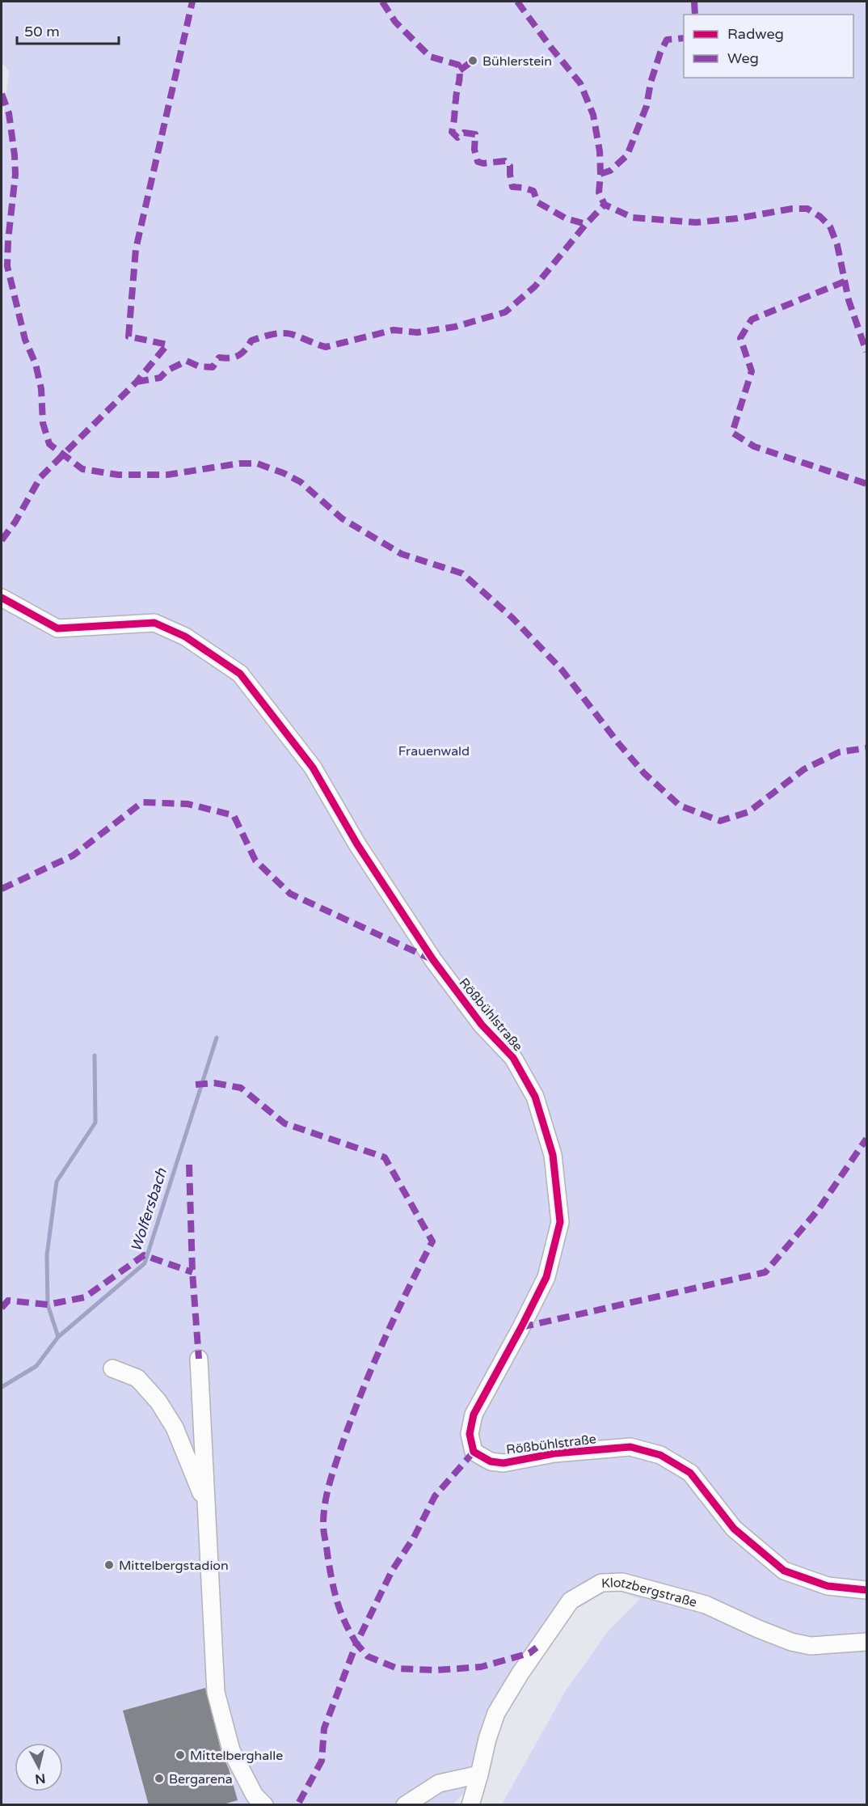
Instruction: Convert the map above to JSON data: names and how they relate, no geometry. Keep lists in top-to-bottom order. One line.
{"streets":{"street":["Rößbühlstraße","Klotzbergstraße"]},"water":["Wolfersbach"],"parks":["Frauenwald"],"places":["Bühlerstein","Mittelbergstadion","Mittelberghalle","Bergarena"],"legend":["Radweg","Weg"],"scale_bar":"50 m","north":"bottom"}
